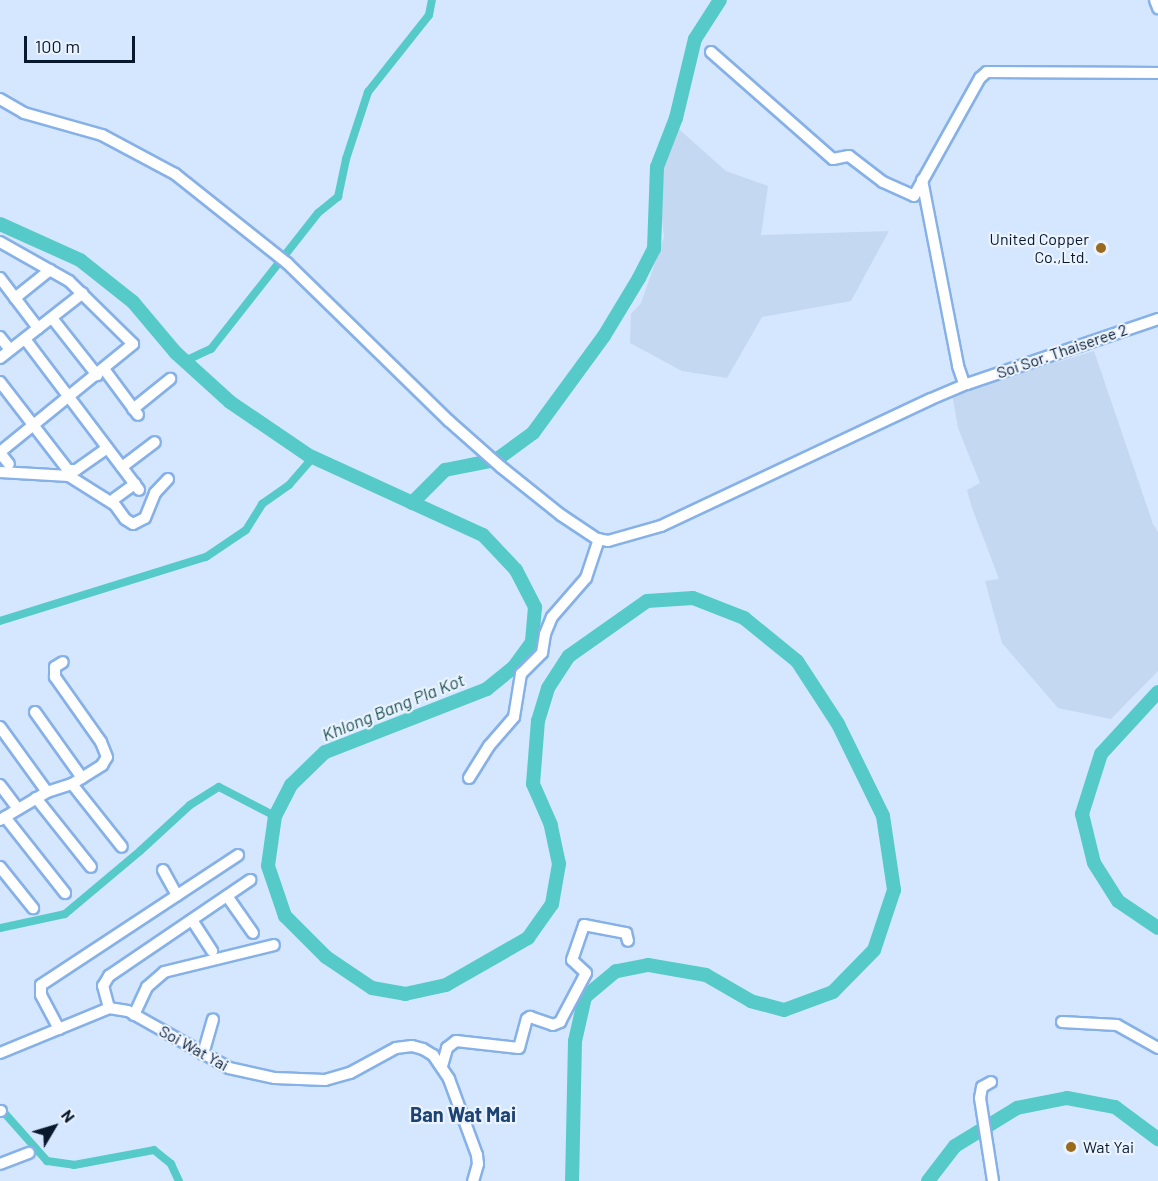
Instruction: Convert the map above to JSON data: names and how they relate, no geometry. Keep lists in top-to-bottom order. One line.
{"streets":{"street":["Soi Sor. Thaiseree 2","Soi Wat Yai"]},"districts":["Ban Wat Mai"],"water":["Khlong Bang Pla Kot"],"places":["United Copper Co.,Ltd.","Wat Yai"],"scale_bar":"100 m","north":"top right"}
